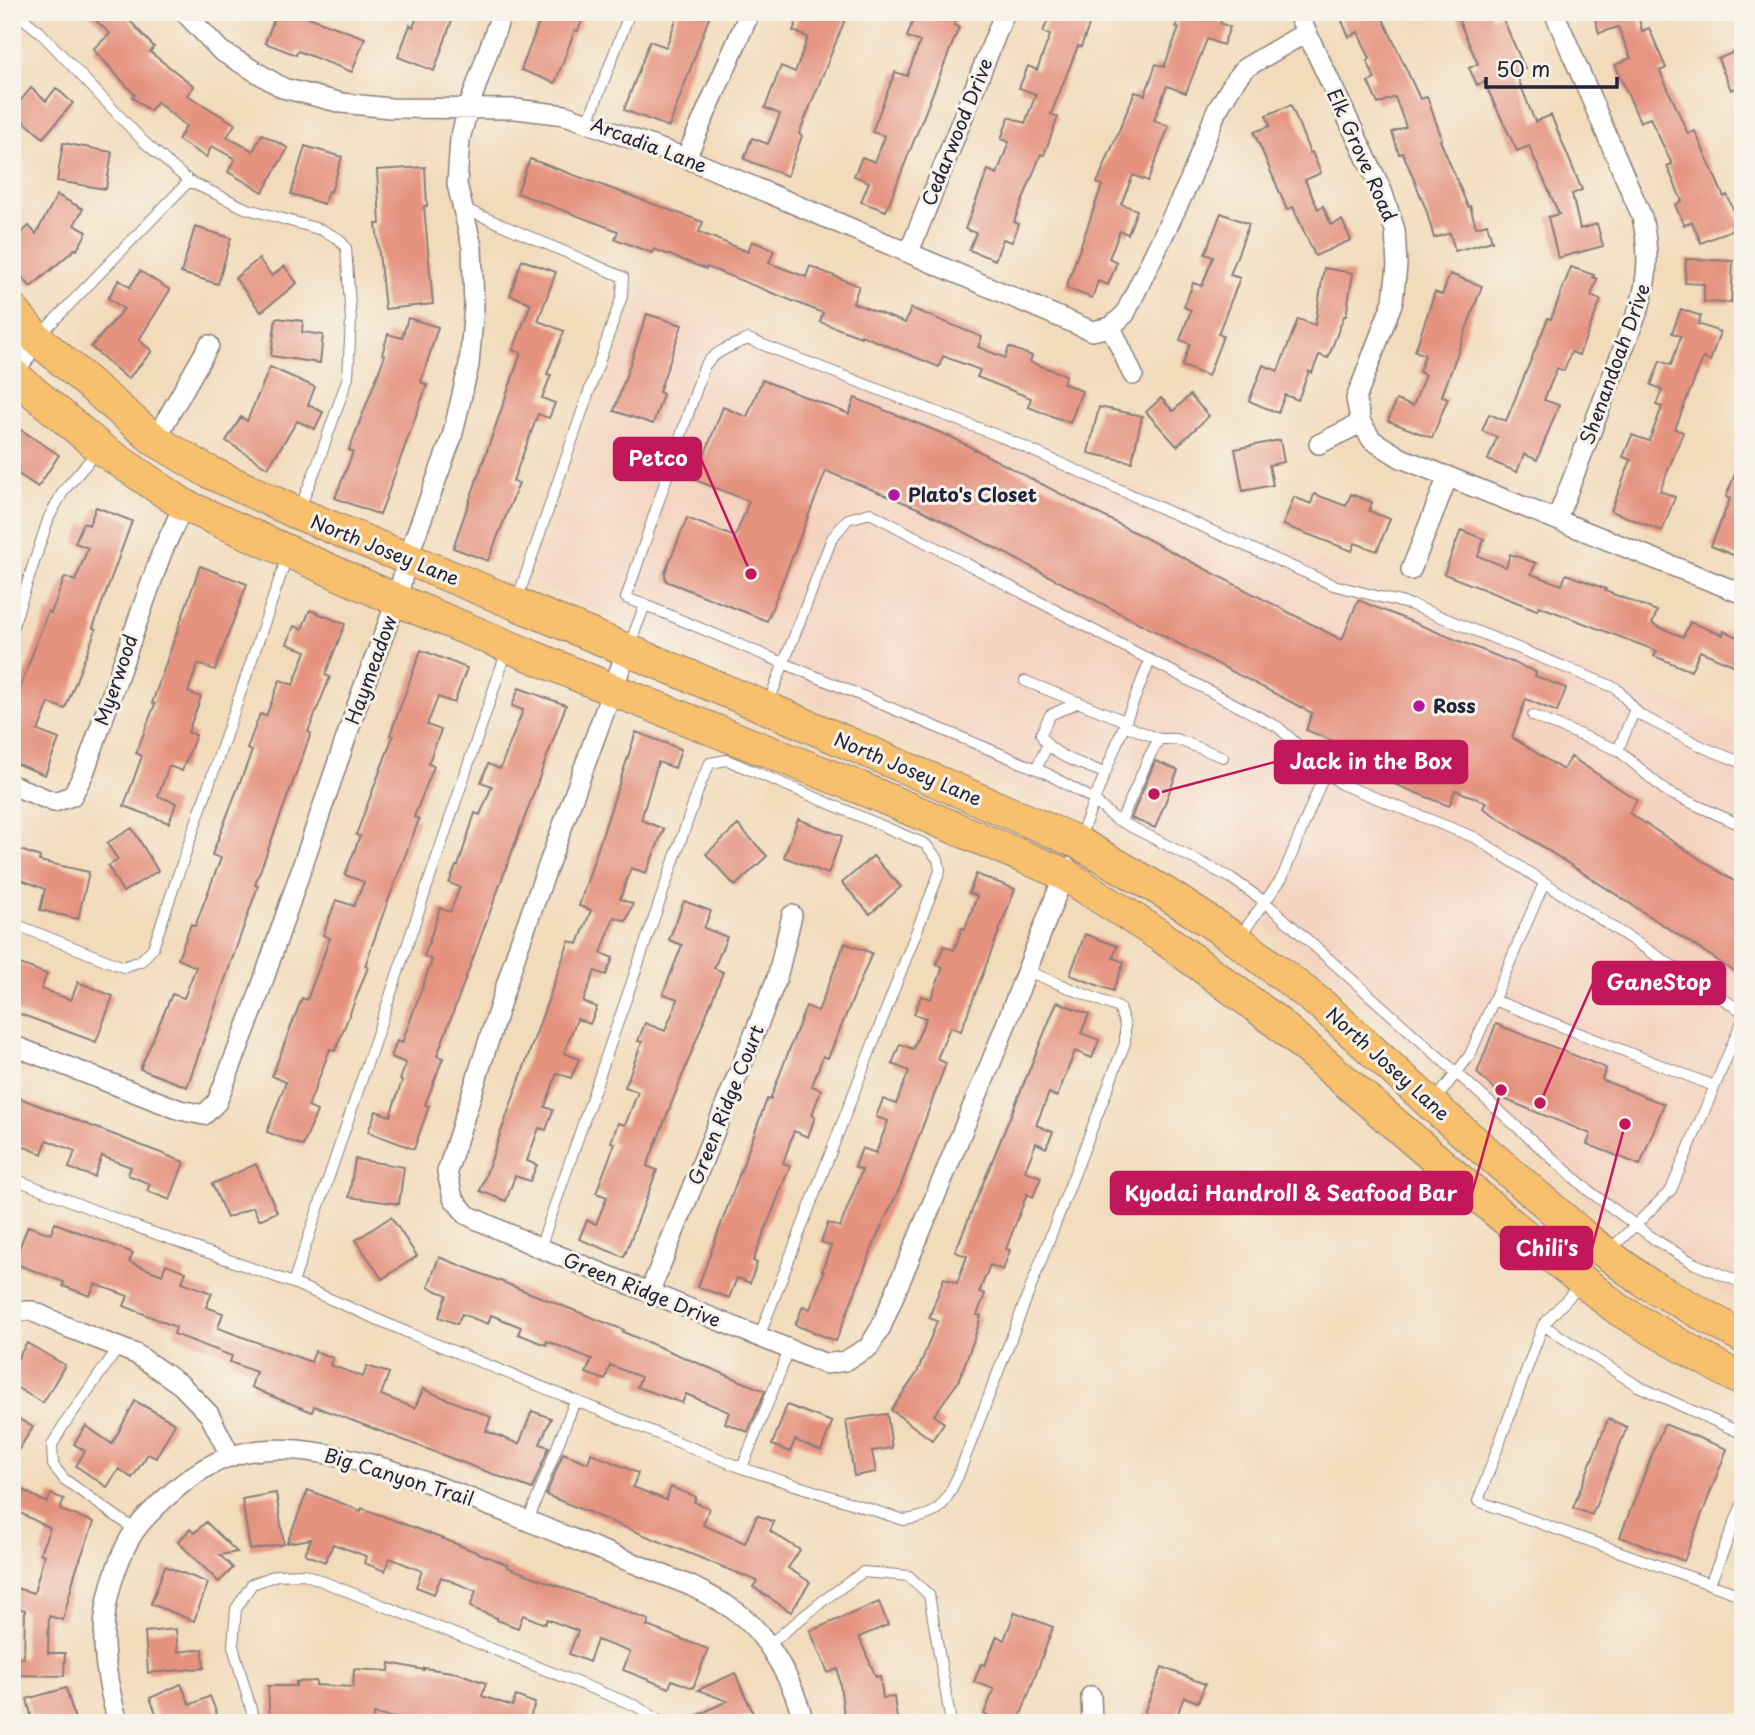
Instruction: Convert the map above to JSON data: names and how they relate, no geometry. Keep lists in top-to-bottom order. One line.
{"streets":{"main road":["North Josey Lane"],"street":["Cedarwood Drive","Arcadia Lane","Elk Grove Road","Shenandoah Drive","Haymeadow","Myerwood","Green Ridge Court","Green Ridge Drive","Big Canyon Trail"]},"crossings":[["Cedarwood Drive","Arcadia Lane"],["Arcadia Lane","Haymeadow"],["North Josey Lane","Haymeadow"],["North Josey Lane","Myerwood"],["North Josey Lane","Green Ridge Drive"],["Green Ridge Court","Green Ridge Drive"]],"places":["Plato's Closet","Petco","Ross","Jack in the Box","Kyodai Handroll & Seafood Bar","GaneStop","Chili's"],"scale_bar":"50 m"}
